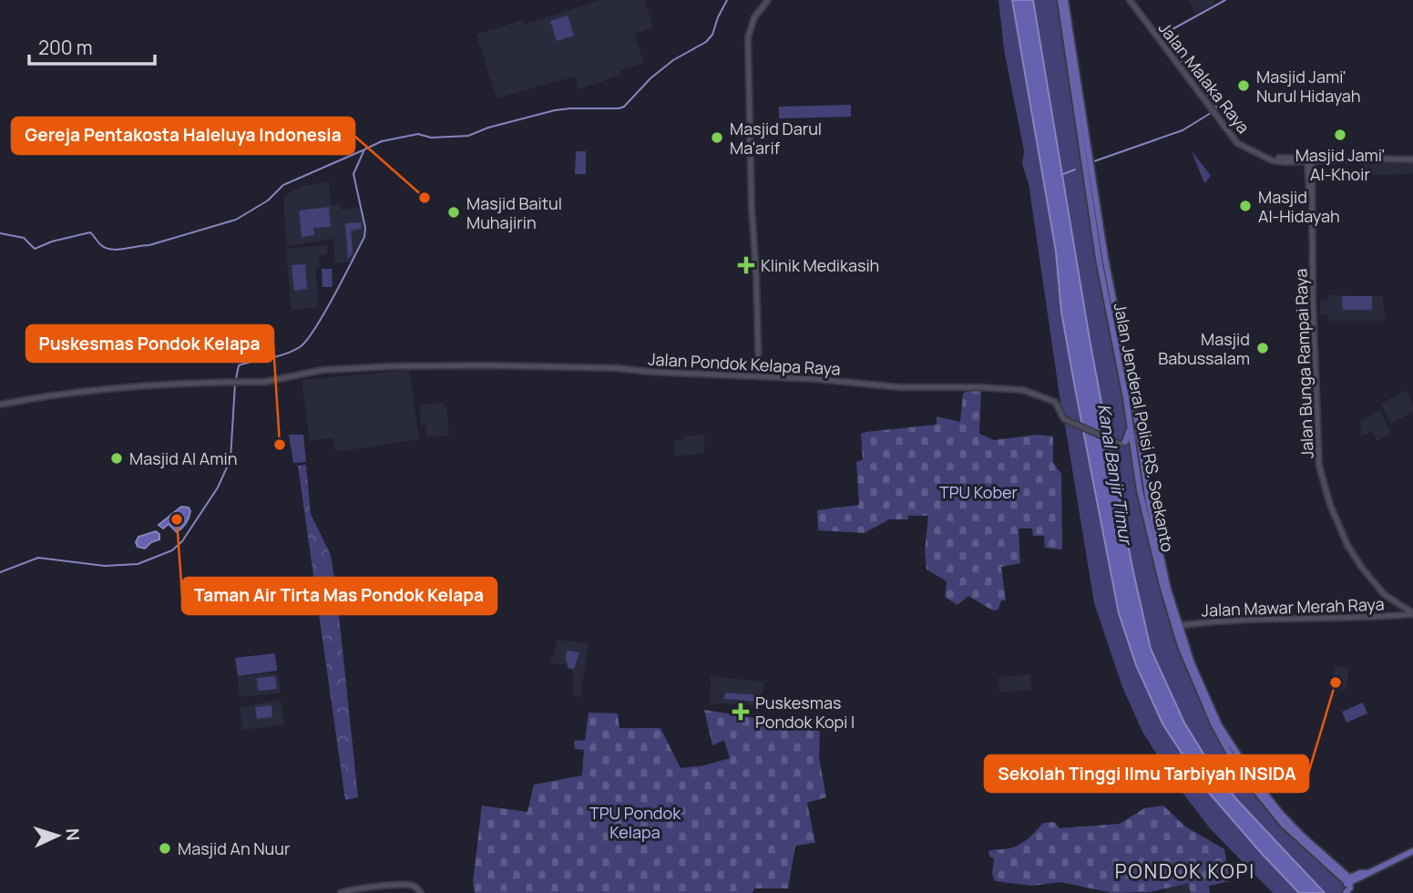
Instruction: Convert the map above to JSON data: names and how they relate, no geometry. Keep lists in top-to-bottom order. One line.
{"streets":{"main road":["Jalan Jenderal Polisi RS. Soekanto"],"street":["Jalan Malaka Raya","Jalan Pondok Kelapa Raya","Jalan Bunga Rampai Raya","Jalan Mawar Merah Raya"]},"crossings":[["Jalan Malaka Raya","Jalan Bunga Rampai Raya"],["Jalan Bunga Rampai Raya","Jalan Mawar Merah Raya"],["Jalan Jenderal Polisi RS. Soekanto","Jalan Mawar Merah Raya"]],"districts":["PONDOK KOPI"],"water":["Kanal Banjir Timur"],"parks":["TPU Kober","TPU Pondok Kelapa"],"places":{"other":["Masjid Jami' Nurul Hidayah","Masjid Jami' Al-Khoir","Masjid Darul Ma'arif","Gereja Pentakosta Haleluya Indonesia","Masjid Al-Hidayah","Masjid Baitul Muhajirin","Masjid Babussalam","Puskesmas Pondok Kelapa","Masjid Al Amin","Taman Air Tirta Mas Pondok Kelapa","Sekolah Tinggi Ilmu Tarbiyah INSIDA","Masjid An Nuur"],"health":["Klinik Medikasih","Puskesmas Pondok Kopi I"]},"scale_bar":"200 m","north":"right"}
